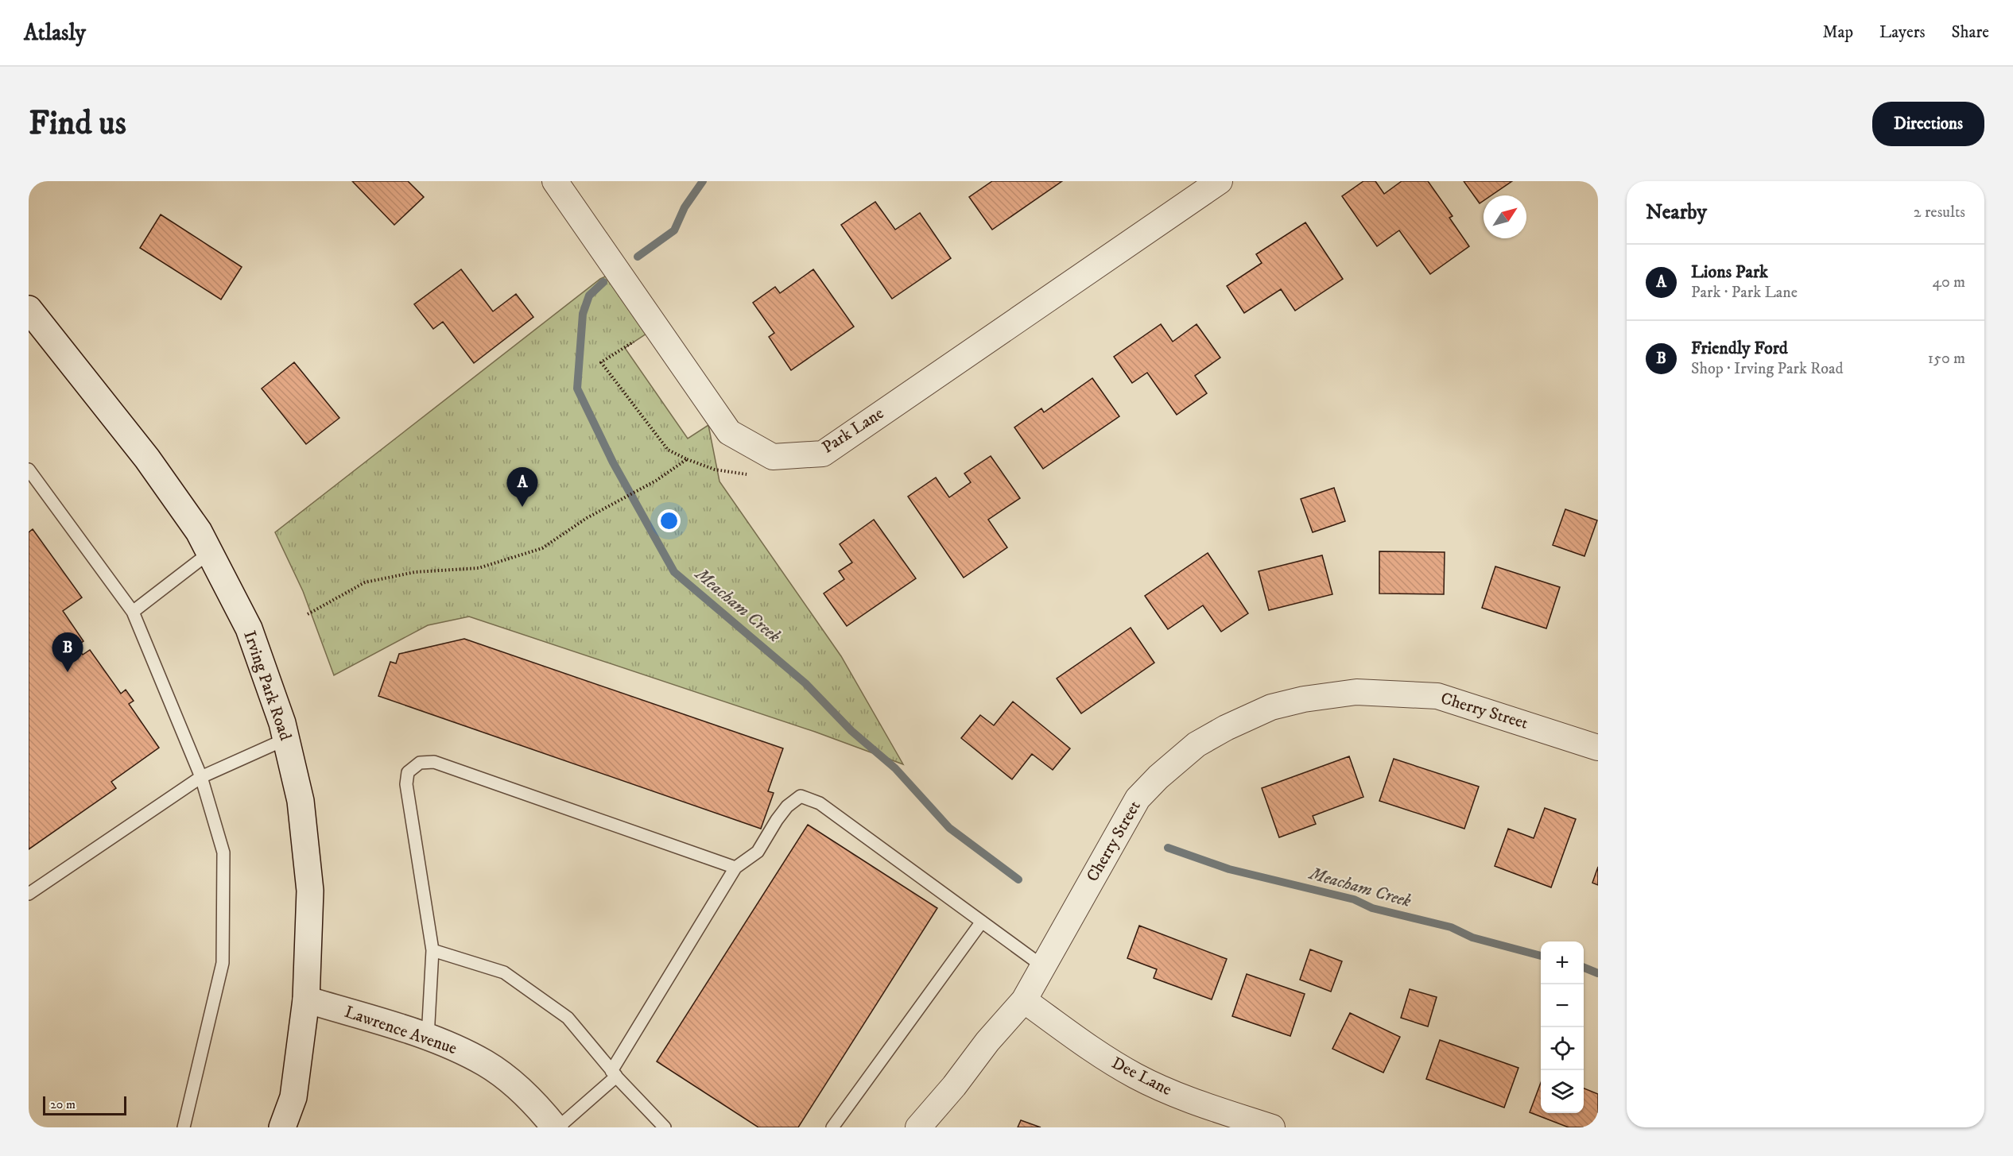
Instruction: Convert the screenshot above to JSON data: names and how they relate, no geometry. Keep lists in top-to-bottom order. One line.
{"streets":{"main road":["Irving Park Road","Lawrence Avenue"],"street":["Park Lane","Cherry Street","Dee Lane"]},"crossings":[["Irving Park Road","Lawrence Avenue"],["Cherry Street","Dee Lane"]],"water":["Meacham Creek"],"scale_bar":"20 m","north":"top right","page":{"header":"Atlasly","nav":["Map","Layers","Share"],"buttons":"Directions","title":"Find us","heading":["Nearby","2 results"],"list":[{"mark":"A","name":"Lions Park","note":"Park · Park Lane","value":"40 m"},{"mark":"B","name":"Friendly Ford","note":"Shop · Irving Park Road","value":"150 m"}],"pins":["A","B"],"map_buttons":["+","−"],"scale":"20 m"}}
